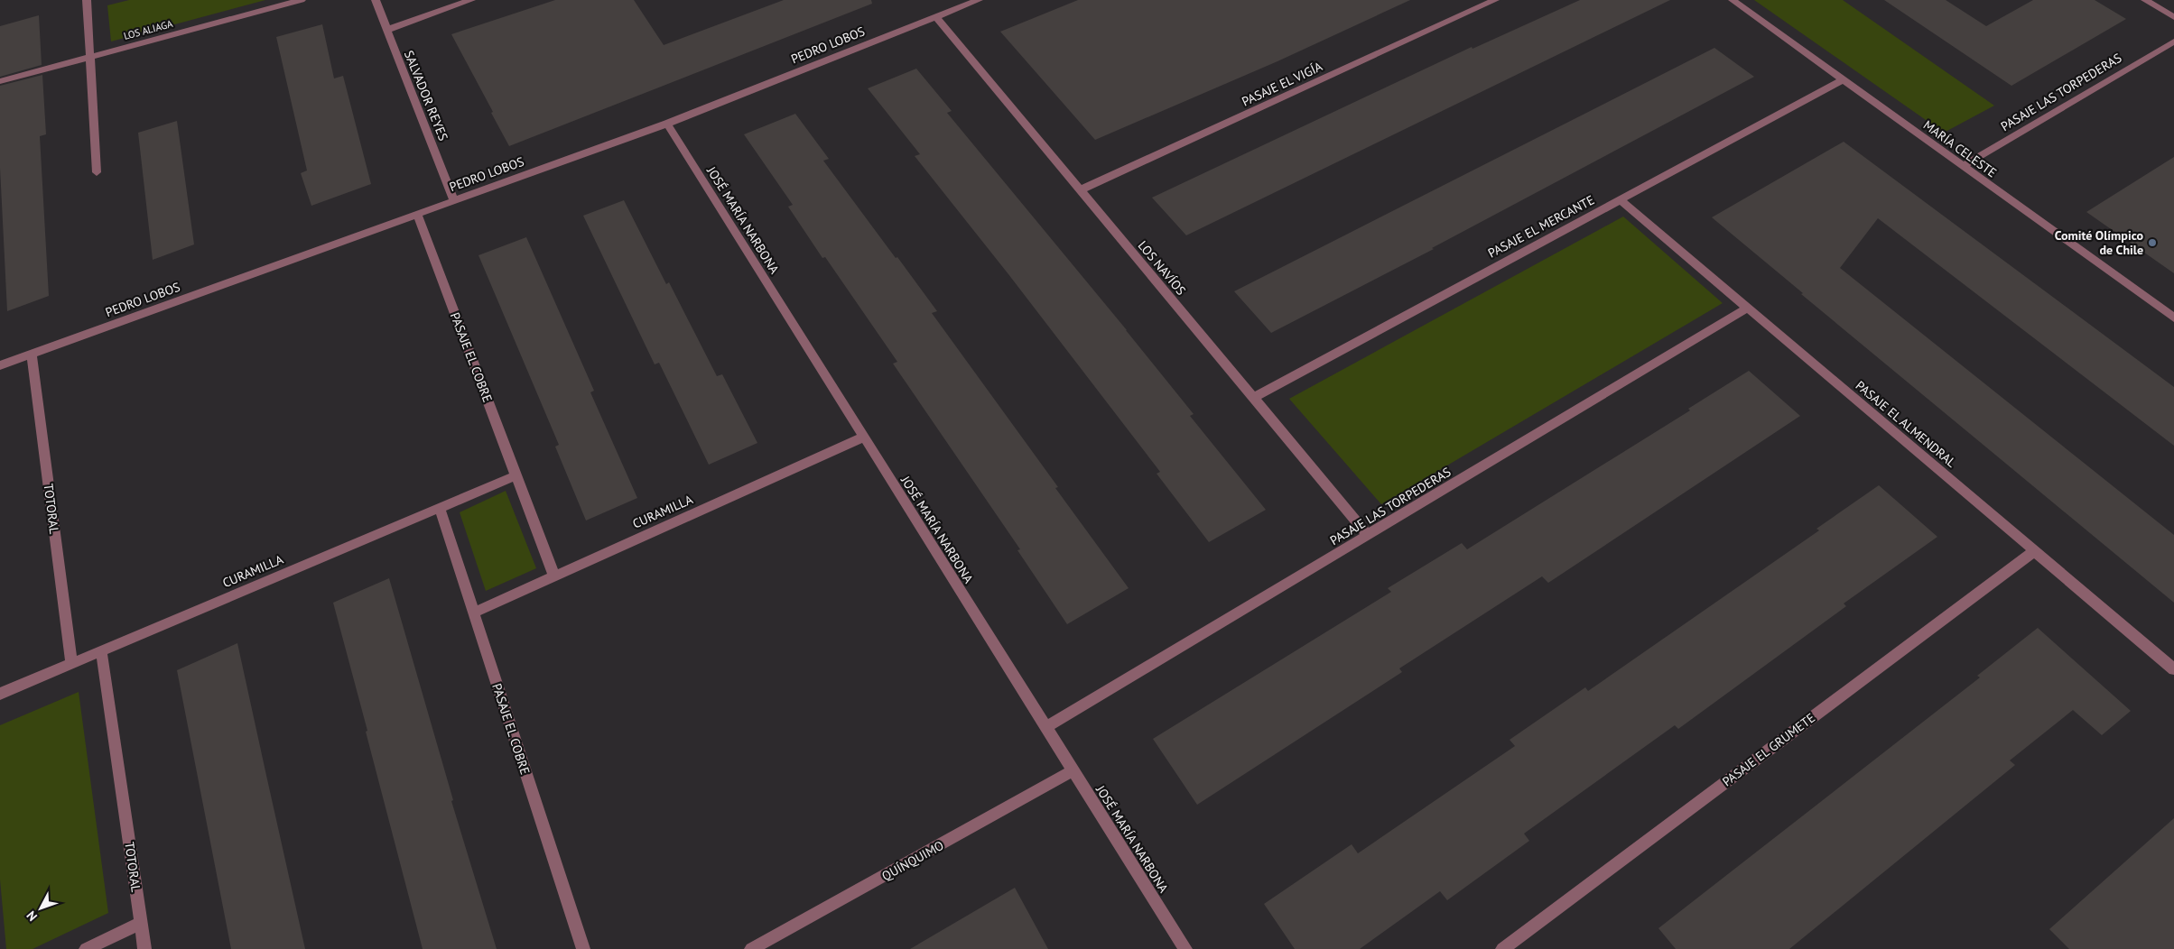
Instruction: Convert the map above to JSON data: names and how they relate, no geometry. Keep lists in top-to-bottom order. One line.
{"streets":{"street":["LOS ALIAGA","PEDRO LOBOS","PASAJE EL VIGÍA","PASAJE LAS TORPEDERAS","SALVADOR REYES","MARÍA CELESTE","JOSÉ MARÍA NARBONA","PASAJE EL MERCANTE","LOS NAVÍOS","PASAJE EL COBRE","PASAJE EL ALMENDRAL","TOTORAL","CURAMILLA","PASAJE EL GRUMETE","QUÍNQUIMO"]},"crossings":[["PEDRO LOBOS","SALVADOR REYES"],["PEDRO LOBOS","JOSÉ MARÍA NARBONA"],["PEDRO LOBOS","LOS NAVÍOS"],["PEDRO LOBOS","PASAJE EL COBRE"],["PEDRO LOBOS","TOTORAL"],["PASAJE EL VIGÍA","LOS NAVÍOS"],["PASAJE LAS TORPEDERAS","MARÍA CELESTE"],["PASAJE LAS TORPEDERAS","JOSÉ MARÍA NARBONA"],["PASAJE LAS TORPEDERAS","LOS NAVÍOS"],["PASAJE LAS TORPEDERAS","PASAJE EL ALMENDRAL"],["MARÍA CELESTE","PASAJE EL MERCANTE"],["JOSÉ MARÍA NARBONA","CURAMILLA"],["JOSÉ MARÍA NARBONA","QUÍNQUIMO"],["PASAJE EL MERCANTE","LOS NAVÍOS"],["PASAJE EL MERCANTE","PASAJE EL ALMENDRAL"],["PASAJE EL COBRE","CURAMILLA"],["PASAJE EL ALMENDRAL","PASAJE EL GRUMETE"],["TOTORAL","CURAMILLA"]],"places":["Comité Olímpico de Chile"],"north":"bottom left"}
